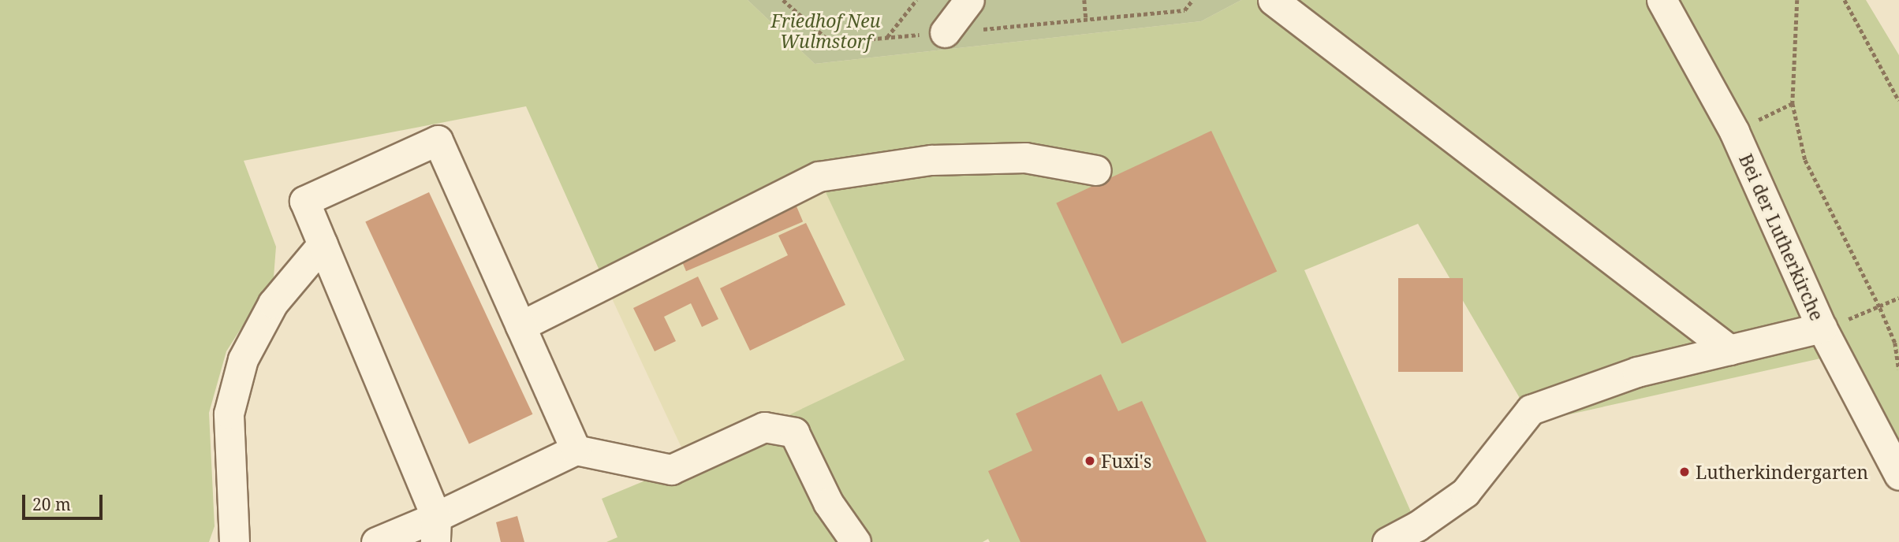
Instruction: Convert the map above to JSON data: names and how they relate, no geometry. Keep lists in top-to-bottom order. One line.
{"streets":{"street":["Bei der Lutherkirche"]},"parks":["Friedhof Neu Wulmstorf"],"places":["Fuxi's","Lutherkindergarten"],"scale_bar":"20 m"}
